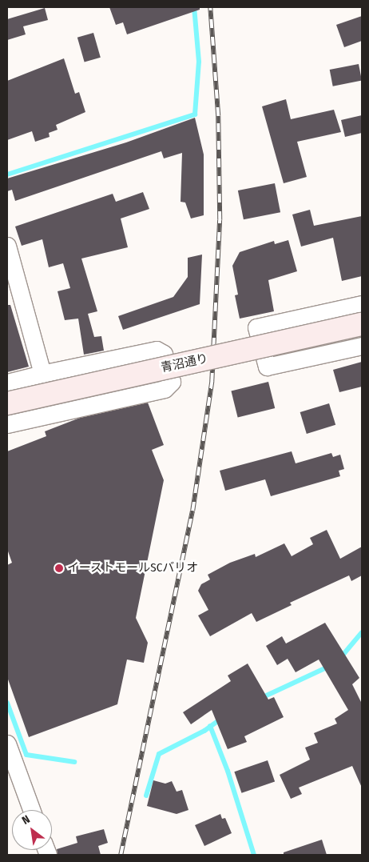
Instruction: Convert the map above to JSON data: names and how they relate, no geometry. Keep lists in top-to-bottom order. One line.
{"streets":{"street":["青沼通り"]},"places":["イーストモールSCバリオ"],"north":"top left"}
